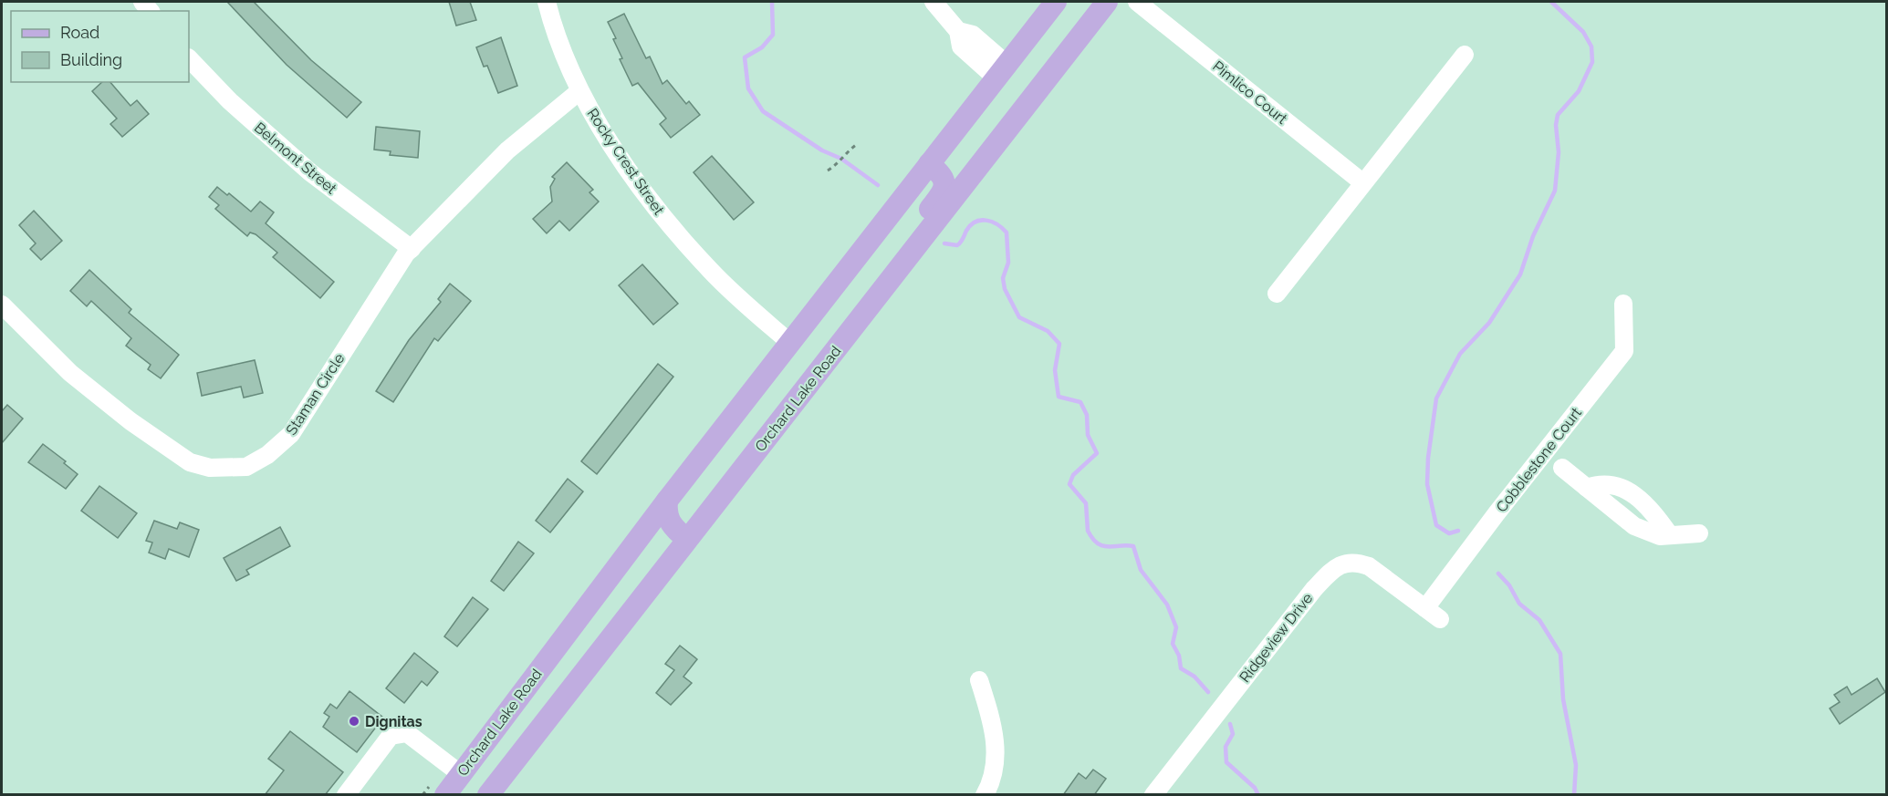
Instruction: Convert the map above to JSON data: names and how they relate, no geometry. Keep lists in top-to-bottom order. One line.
{"streets":{"main road":["Orchard Lake Road"],"street":["Pimlico Court","Belmont Street","Rocky Crest Street","Staman Circle","Cobblestone Court","Ridgeview Drive"]},"crossings":[["Belmont Street","Staman Circle"],["Rocky Crest Street","Staman Circle"],["Rocky Crest Street","Orchard Lake Road"],["Cobblestone Court","Ridgeview Drive"]],"places":["Dignitas"],"legend":["Road","Building"]}
